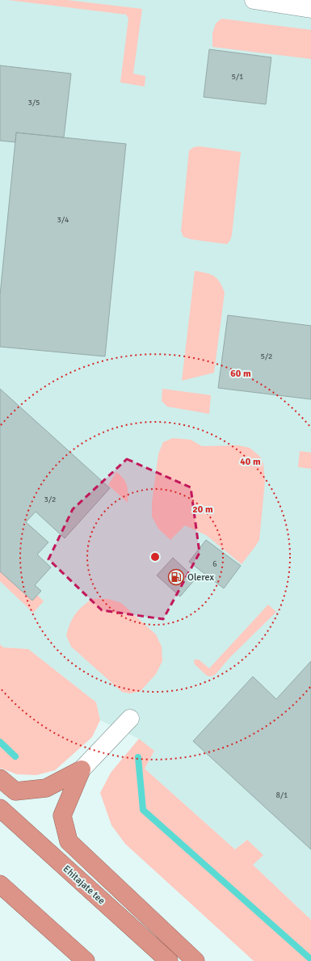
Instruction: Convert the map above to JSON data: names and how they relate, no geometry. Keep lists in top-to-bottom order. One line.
{"streets":{"highway":["Ehitajate tee"]},"places":{"fuel station":["Olerex"]},"house_numbers":["5/1","3/5","3/4","5/2","3/2","6","8/1"],"rings":["60 m","40 m","20 m"]}
